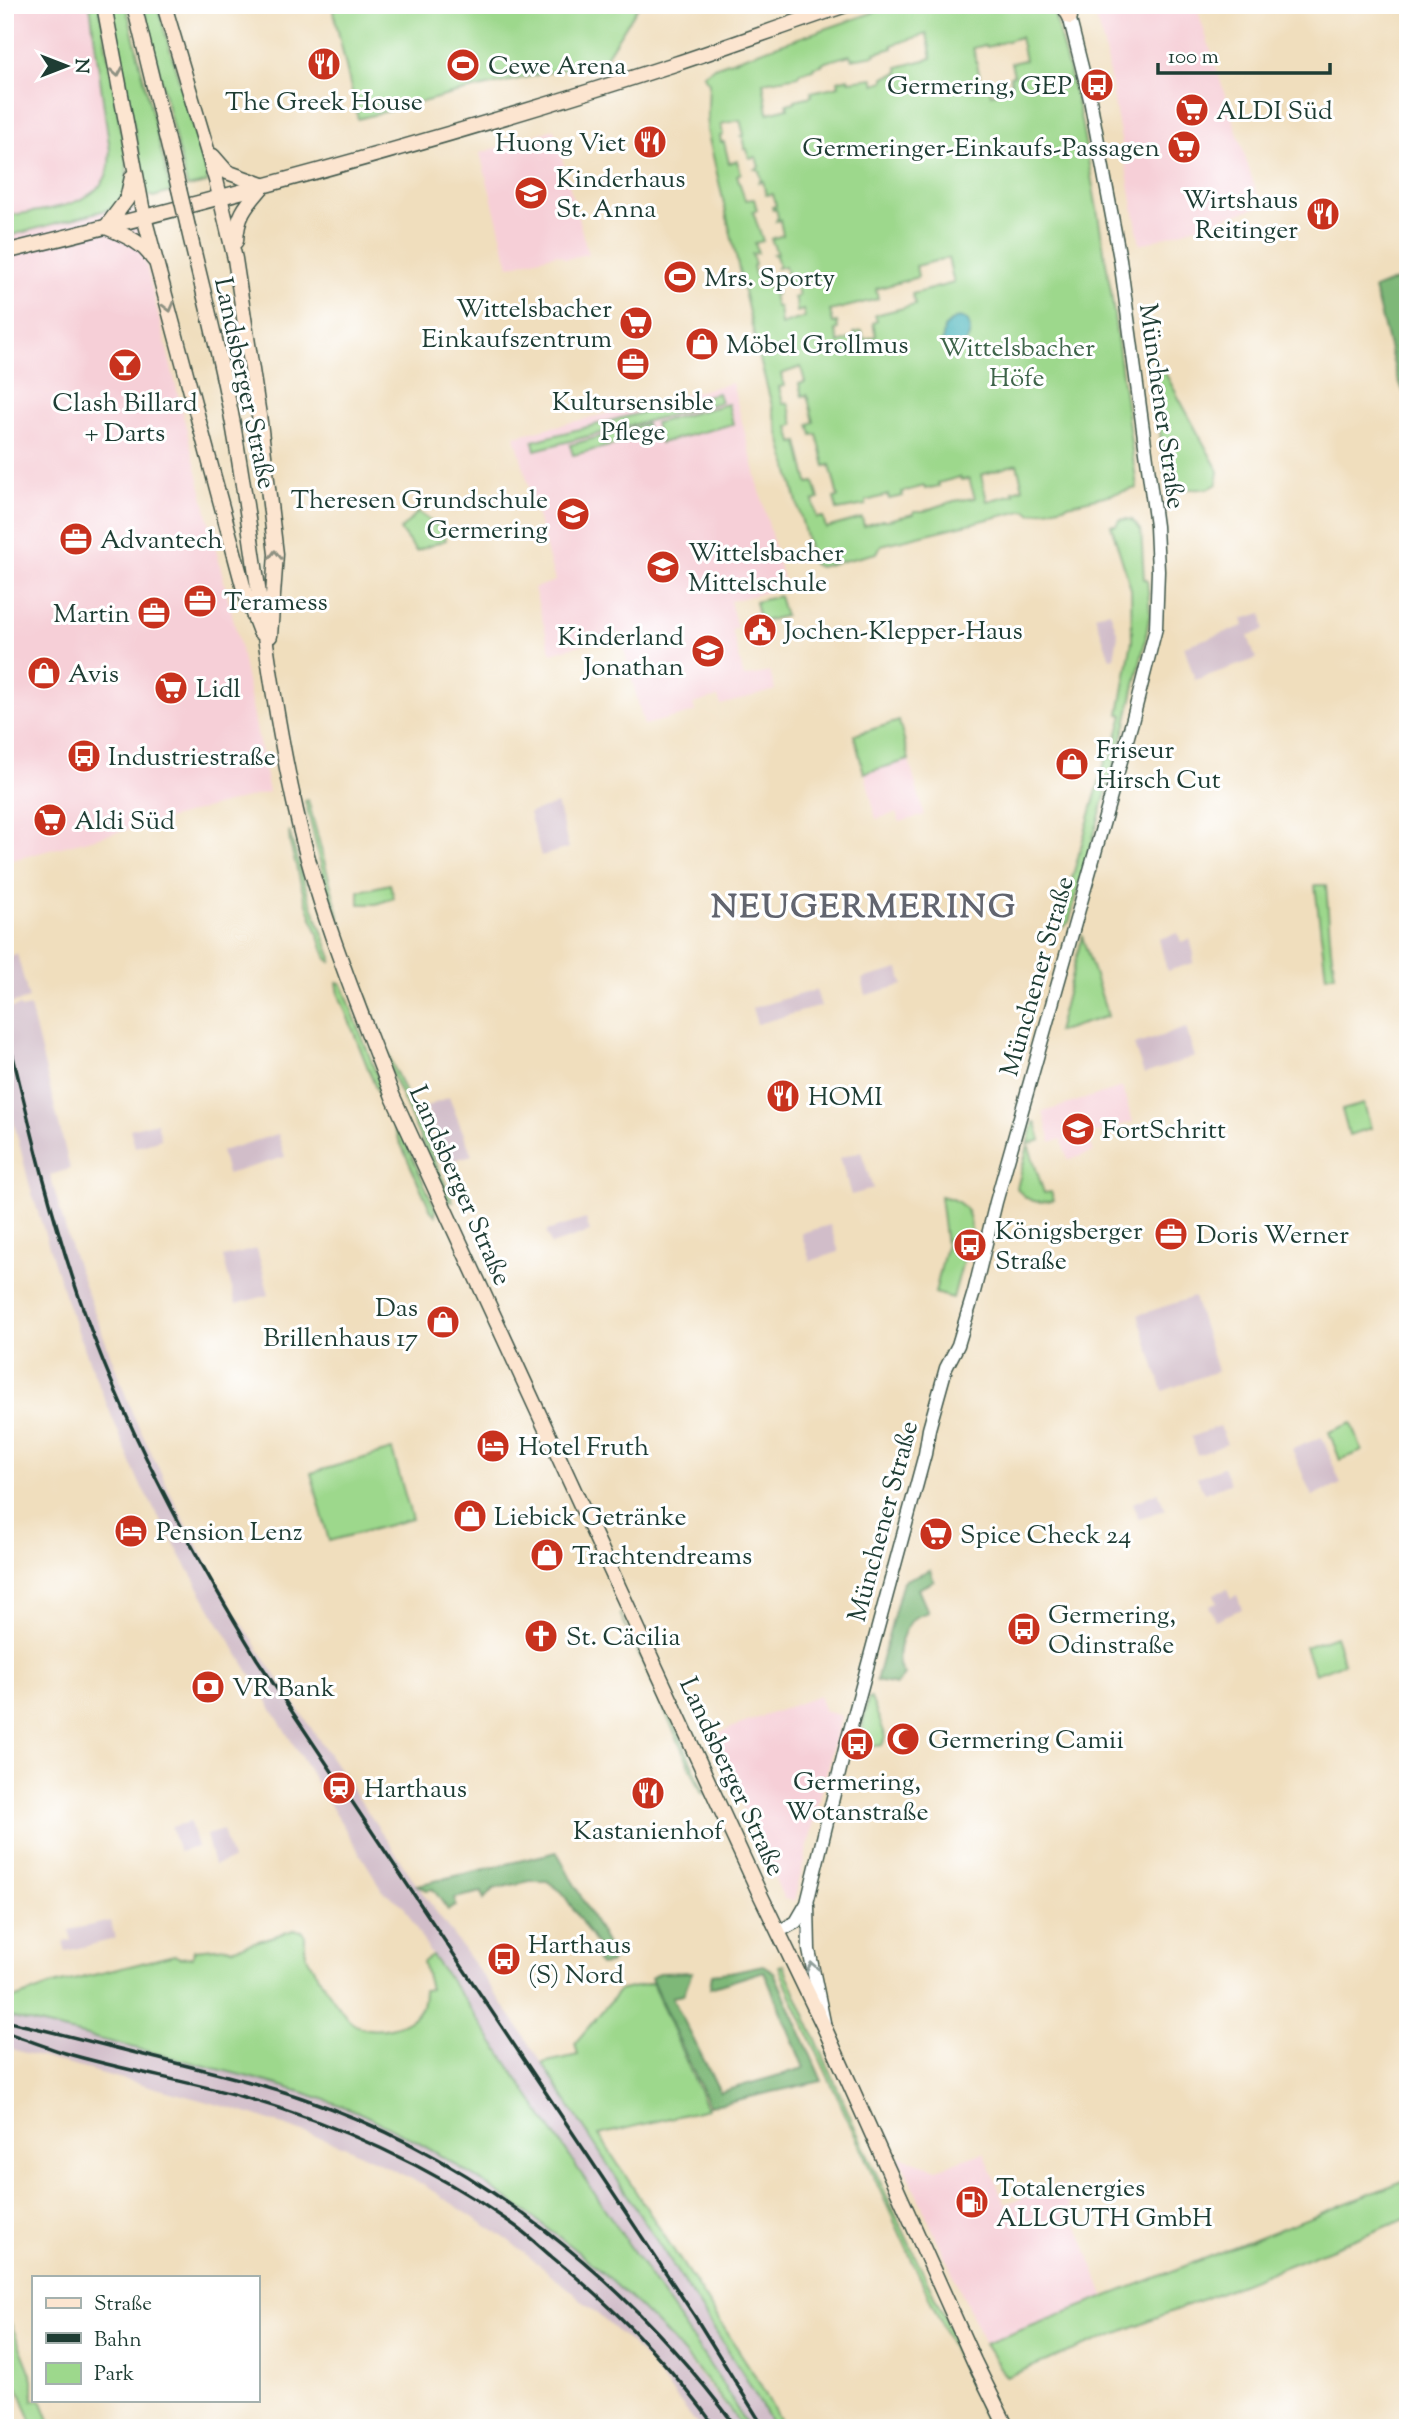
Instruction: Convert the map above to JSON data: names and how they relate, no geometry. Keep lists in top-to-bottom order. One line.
{"streets":{"main road":["Landsberger Straße"],"street":["Münchener Straße"]},"crossings":[["Landsberger Straße","Münchener Straße"]],"districts":["NEUGERMERING"],"parks":["Wittelsbacher Höfe"],"places":{"restaurant":["The Greek House","Huong Viet","Wirtshaus Reitinger","HOMI","Kastanienhof"],"sports":["Cewe Arena","Mrs. Sporty"],"bus stop":["Germering, GEP","Industriestraße","Königsberger Straße","Germering, Odinstraße","Germering, Wotanstraße","Harthaus (S) Nord"],"supermarket":["ALDI Süd","Germeringer-Einkaufs-Passagen","Wittelsbacher Einkaufszentrum","Lidl","Aldi Süd","Spice Check 24"],"school or university":["Kinderhaus St. Anna","Theresen Grundschule Germering","Wittelsbacher Mittelschule","Kinderland Jonathan","FortSchritt"],"shop":["Möbel Grollmus","Avis","Friseur Hirsch Cut","Das Brillenhaus 17","Liebick Getränke","Trachtendreams"],"office":["Kultursensible Pflege","Advantech","Teramess","Martin","Doris Werner"],"bar":["Clash Billard + Darts"],"public building":["Jochen-Klepper-Haus"],"hotel":["Hotel Fruth","Pension Lenz"],"church":["St. Cäcilia"],"bank":["VR Bank"],"mosque":["Germering Camii"],"station":["Harthaus"],"fuel station":["Totalenergies ALLGUTH GmbH"]},"legend":["Straße","Bahn","Park"],"scale_bar":"100 m","north":"right"}
